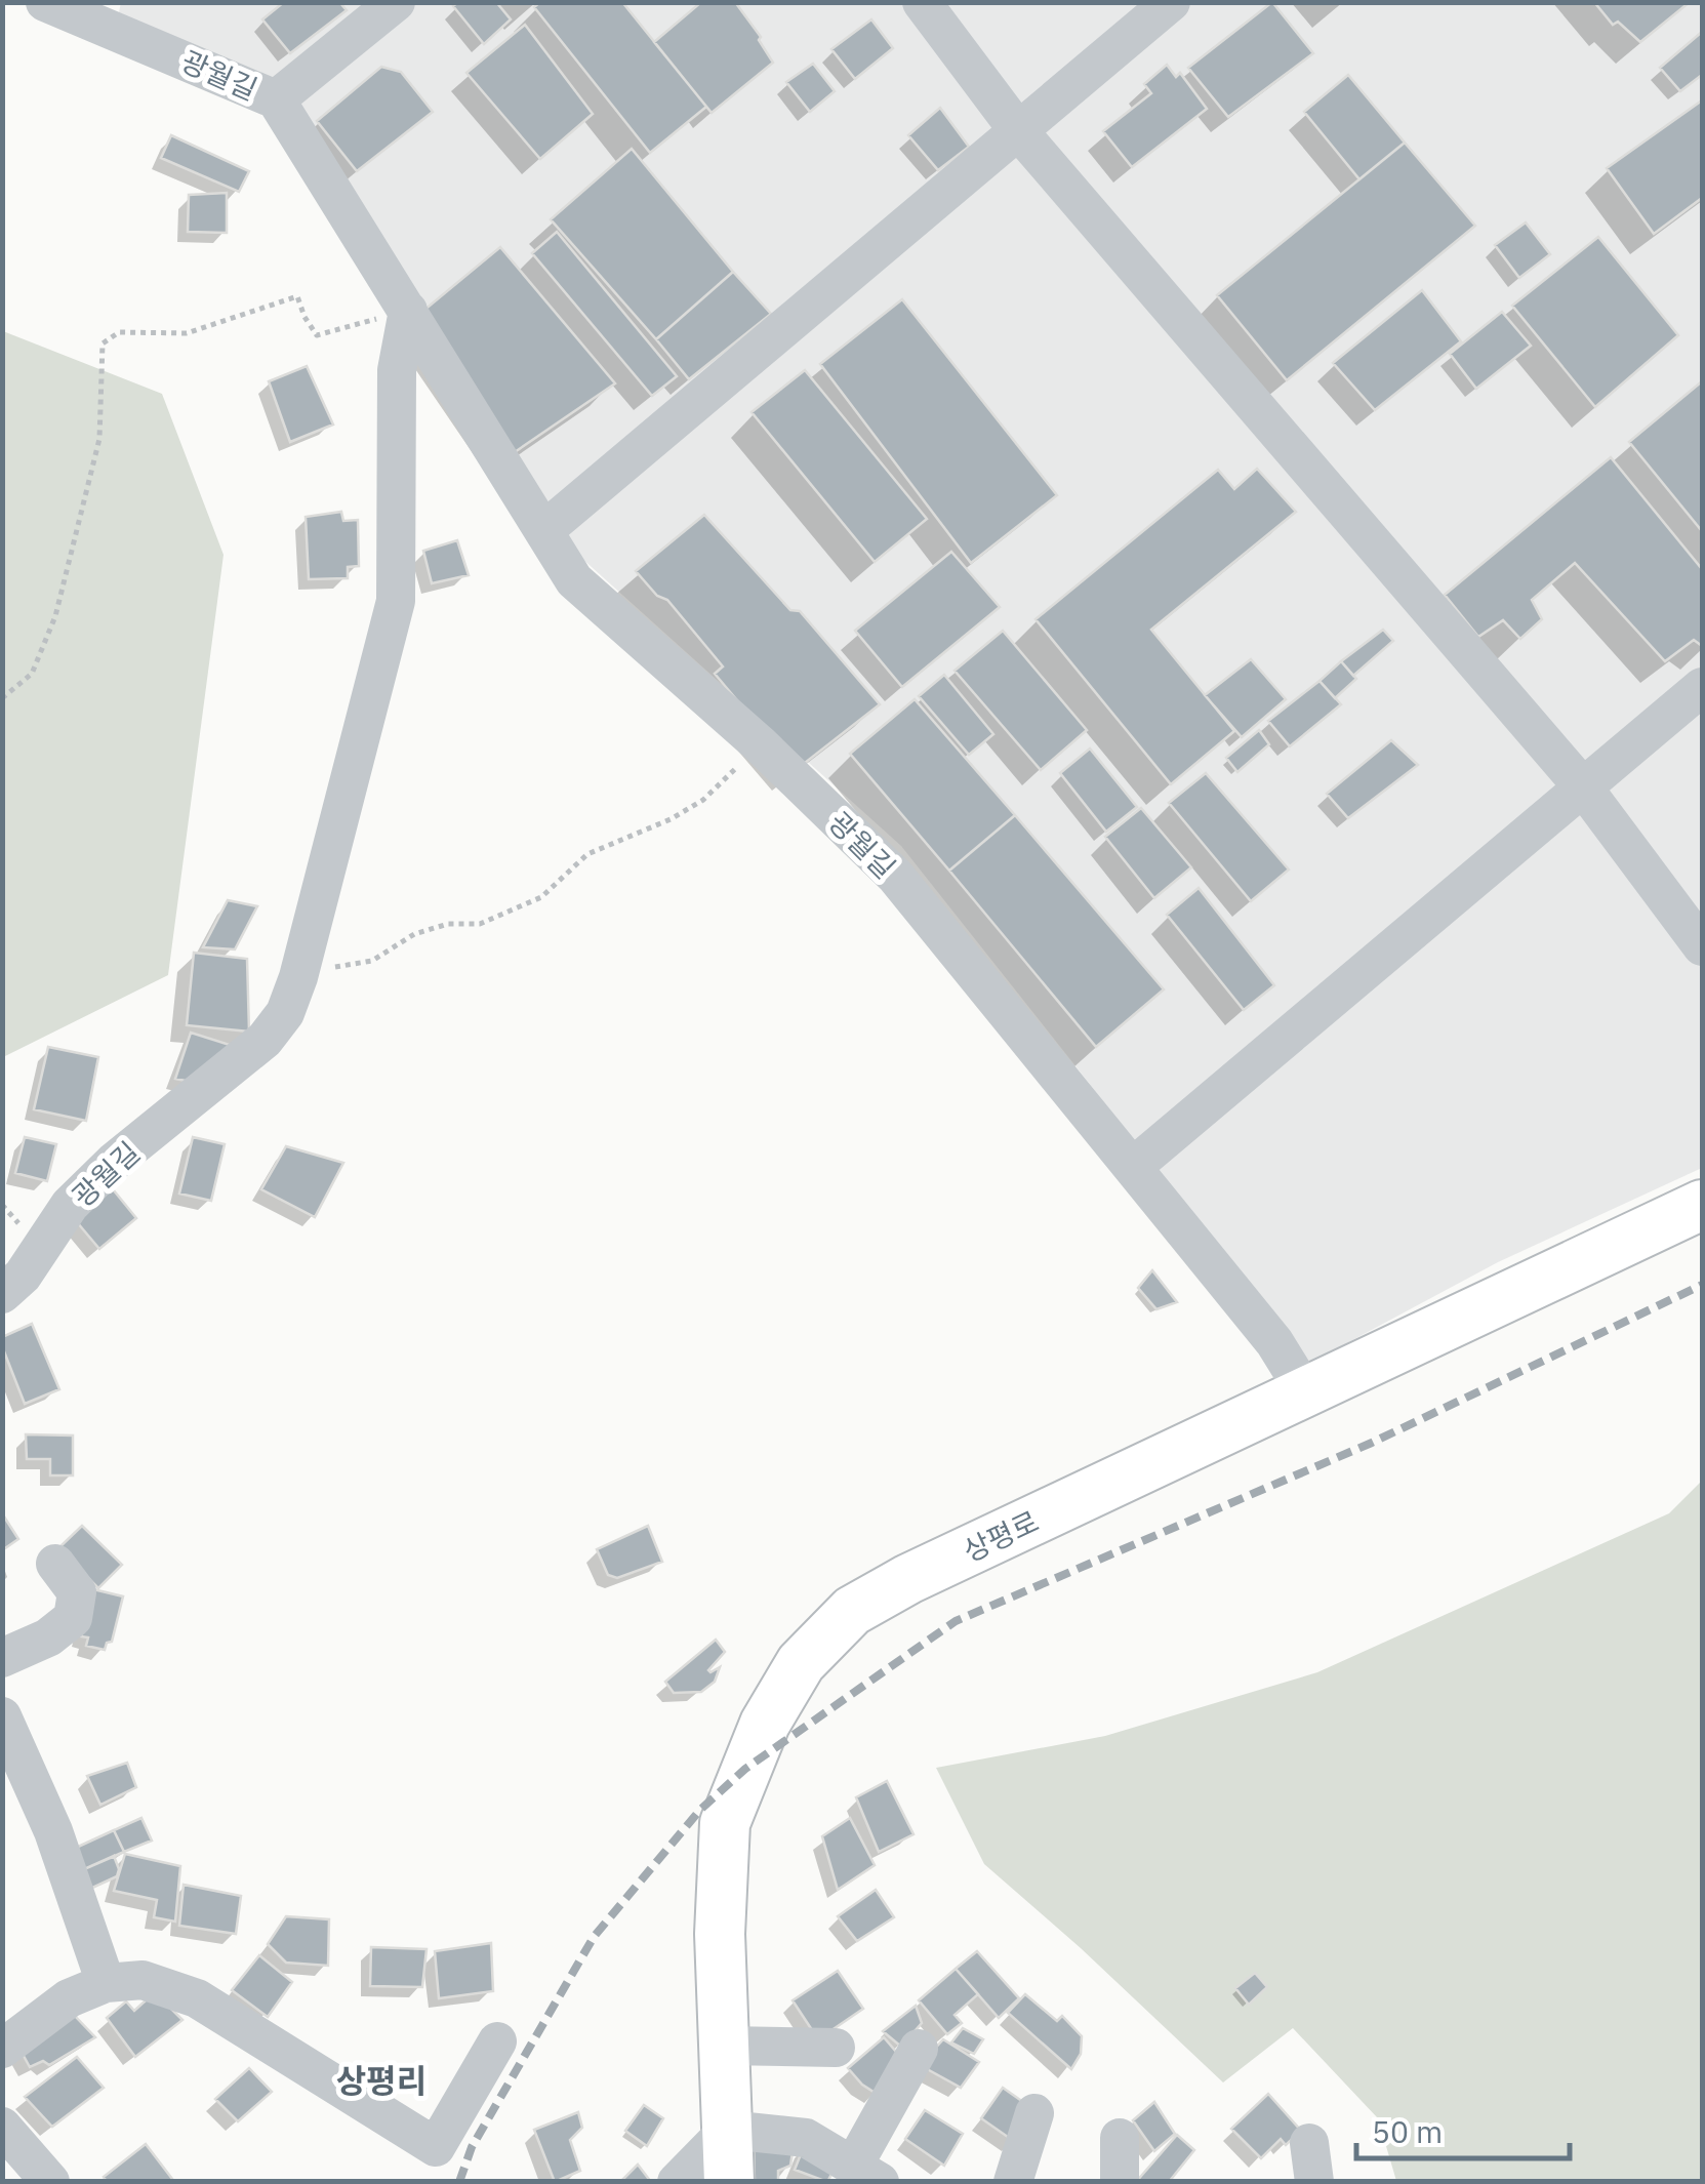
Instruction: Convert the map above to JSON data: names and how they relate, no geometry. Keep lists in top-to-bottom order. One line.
{"streets":{"main road":["상평로"],"street":["광월길"]},"crossings":[["광월길","상평로"]],"districts":["상평리"],"scale_bar":"50 m"}
